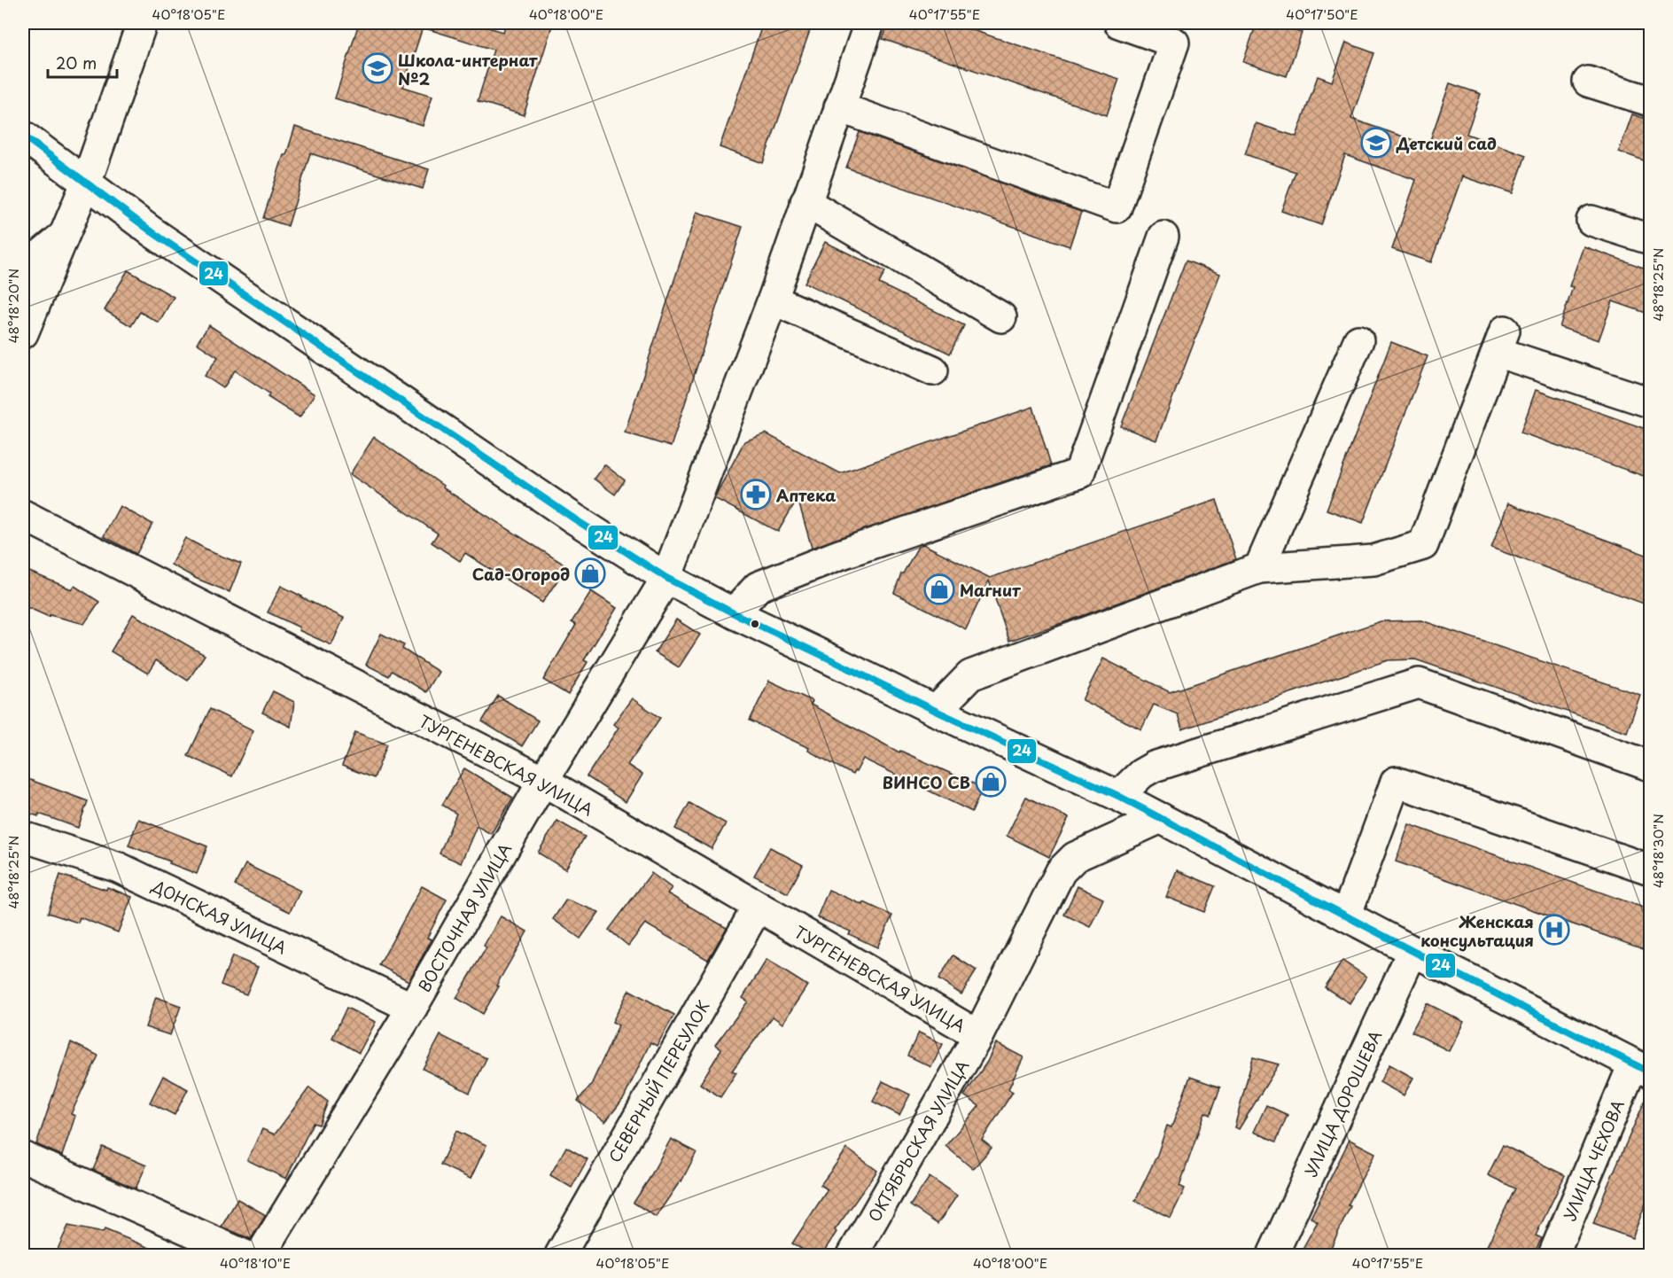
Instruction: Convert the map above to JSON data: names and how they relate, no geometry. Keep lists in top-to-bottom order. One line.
{"streets":{"street":["ТУРГЕНЕВСКАЯ УЛИЦА","ДОНСКАЯ УЛИЦА","ВОСТОЧНАЯ УЛИЦА","СЕВЕРНЫЙ ПЕРЕУЛОК","УЛИЦА ДОРОШЕВА","ОКТЯБРЬСКАЯ УЛИЦА","УЛИЦА ЧЕХОВА"]},"crossings":[["ТУРГЕНЕВСКАЯ УЛИЦА","ВОСТОЧНАЯ УЛИЦА"],["ТУРГЕНЕВСКАЯ УЛИЦА","СЕВЕРНЫЙ ПЕРЕУЛОК"],["ТУРГЕНЕВСКАЯ УЛИЦА","ОКТЯБРЬСКАЯ УЛИЦА"],["ДОНСКАЯ УЛИЦА","ВОСТОЧНАЯ УЛИЦА"]],"places":{"school or university":["Школа-интернат №2","Детский сад"],"pharmacy":["Аптека"],"shop":["Сад-Огород","Магнит","ВИНСО СВ"],"hospital":["Женская консультация"]},"lines":["transit line 24"],"scale_bar":"20 m","coordinates":["40°18'05\"E","40°18'00\"E","40°17'55\"E","40°17'50\"E","48°18'25\"N","48°18'20\"N","48°18'30\"N","40°18'10\"E"]}
